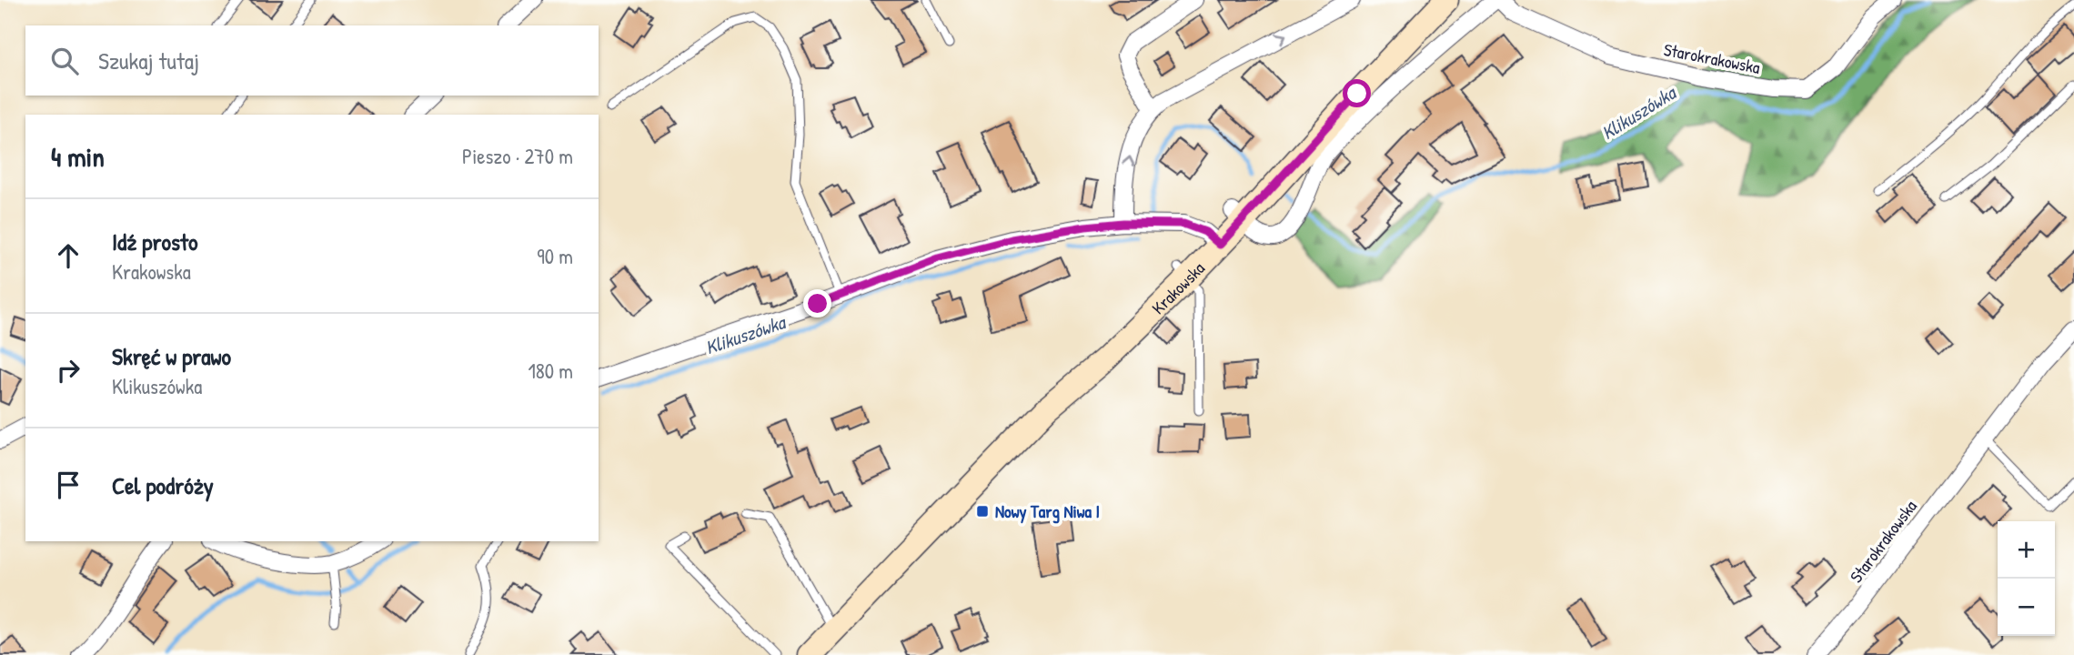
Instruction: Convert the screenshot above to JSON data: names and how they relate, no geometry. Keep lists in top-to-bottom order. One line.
{"streets":{"main road":["Krakowska"],"street":["Starokrakowska"]},"water":["Klikuszówka"],"places":{"transit":["Nowy Targ Niwa I"]},"page":{"search":"Szukaj tutaj","heading":["4 min","Pieszo · 270 m"],"list":[["Idź prosto","Krakowska","90 m"],["Skręć w prawo","Klikuszówka","180 m"],"Cel podróży"],"map_buttons":["+","−"]}}
